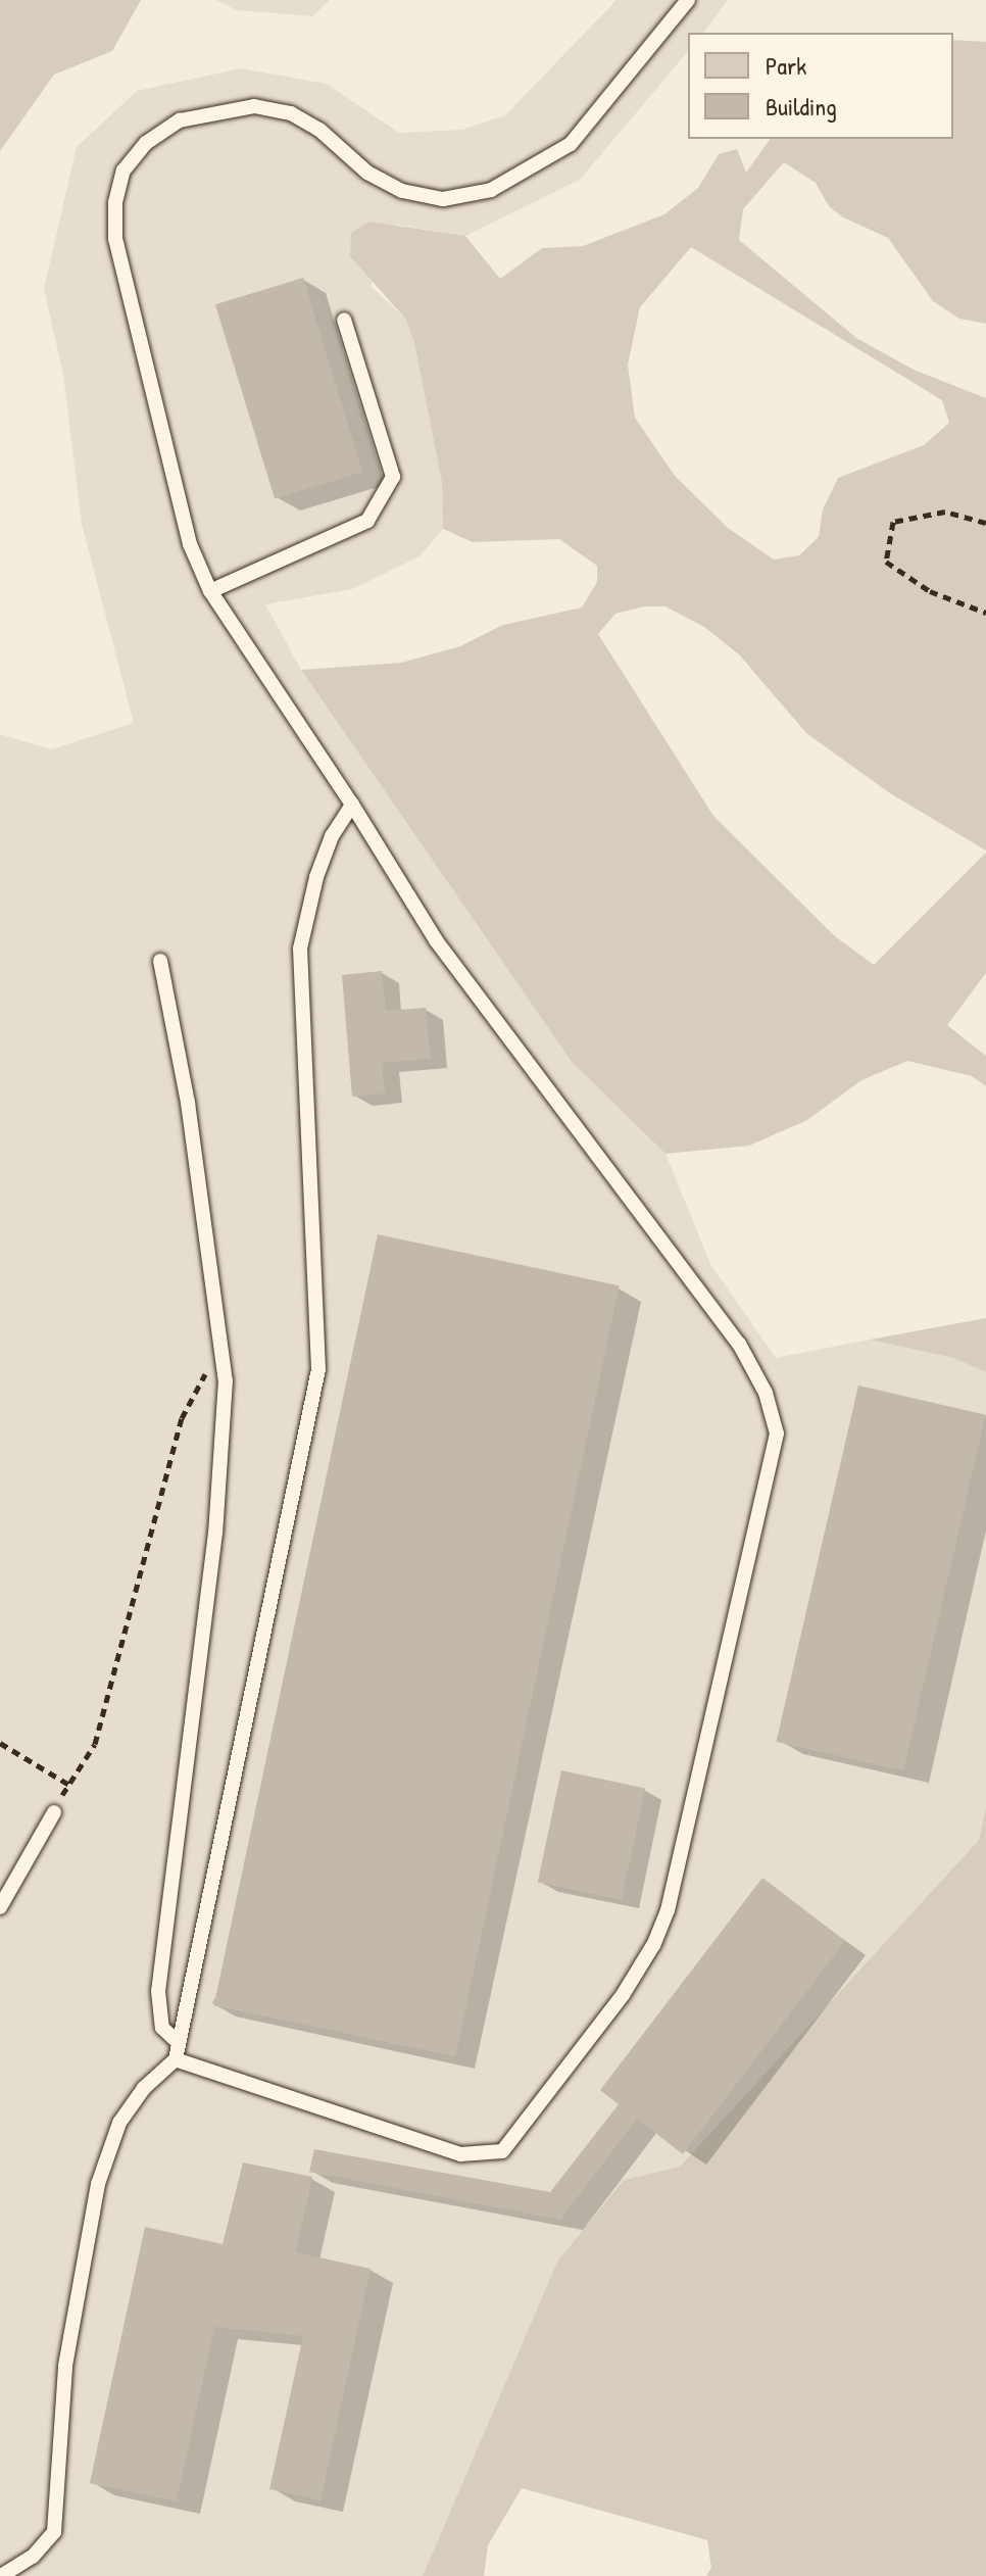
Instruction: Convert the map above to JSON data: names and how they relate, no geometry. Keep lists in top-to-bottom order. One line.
{"legend":["Park","Building"]}
